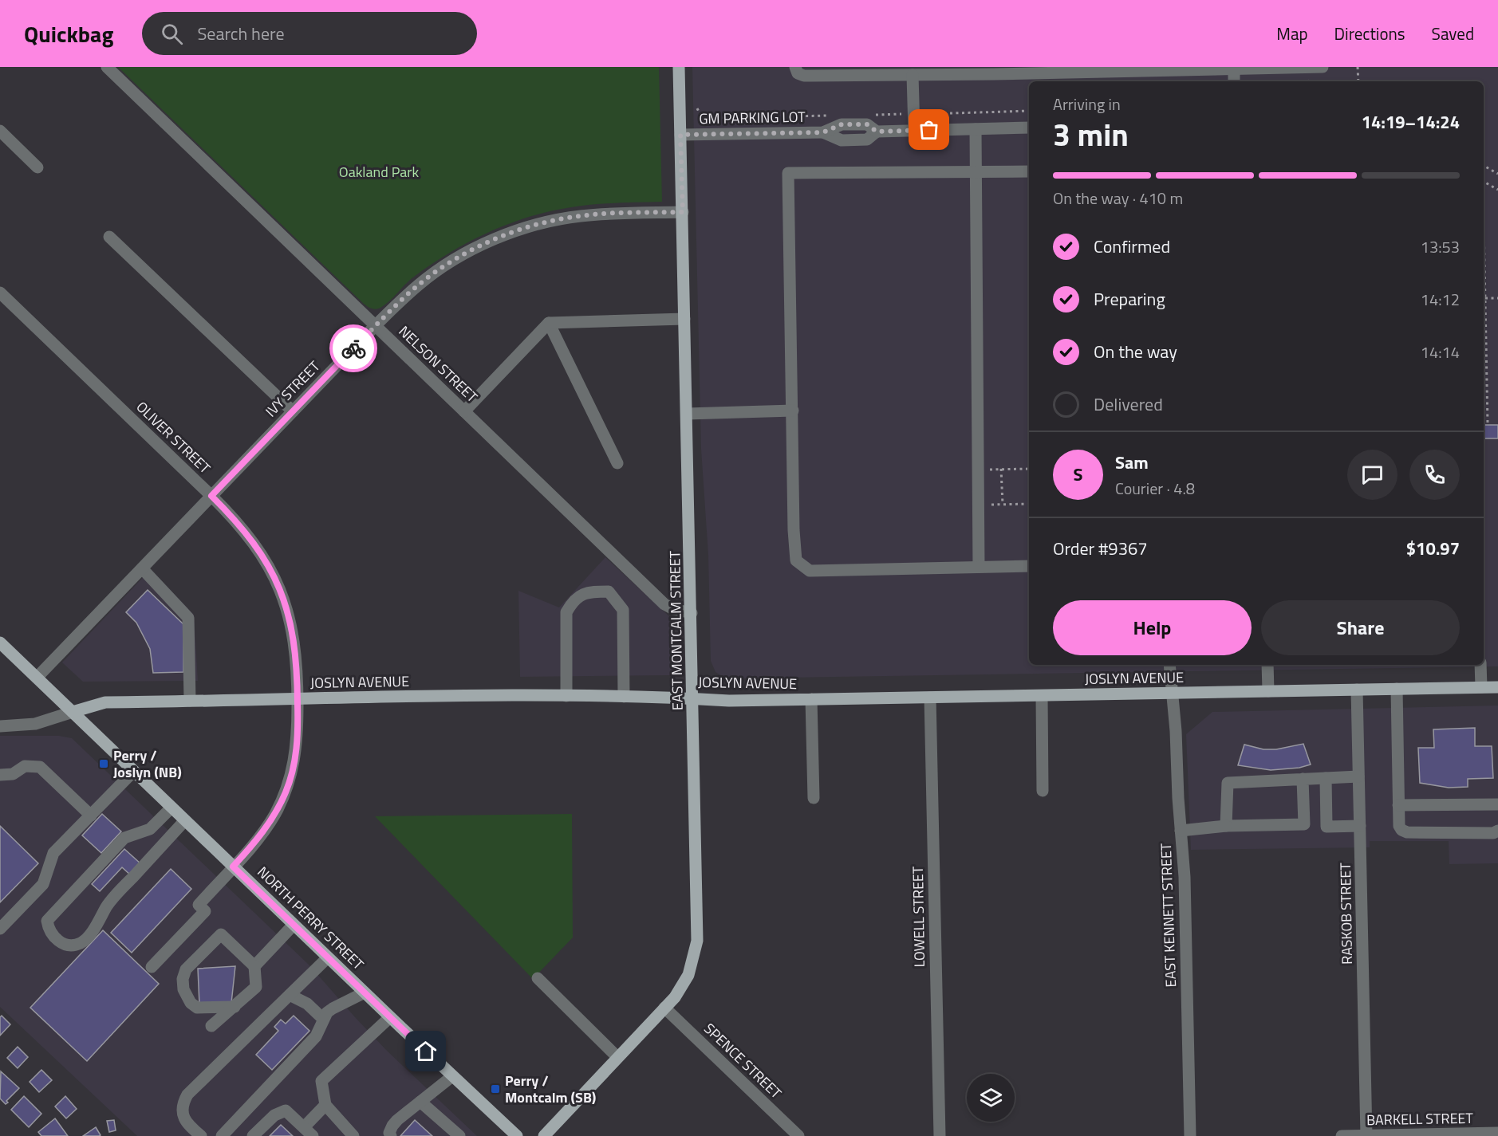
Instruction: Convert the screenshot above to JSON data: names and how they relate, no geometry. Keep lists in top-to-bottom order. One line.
{"streets":{"main road":["EAST MONTCALM STREET","JOSLYN AVENUE","NORTH PERRY STREET"],"street":["GM PARKING LOT","NELSON STREET","IVY STREET","OLIVER STREET","RASKOB STREET","EAST KENNETT STREET","LOWELL STREET","SPENCE STREET","BARKELL STREET"]},"crossings":[["GM PARKING LOT","EAST MONTCALM STREET"],["NELSON STREET","IVY STREET"],["NELSON STREET","EAST MONTCALM STREET"],["IVY STREET","OLIVER STREET"],["IVY STREET","EAST MONTCALM STREET"],["IVY STREET","NORTH PERRY STREET"],["OLIVER STREET","JOSLYN AVENUE"],["OLIVER STREET","NORTH PERRY STREET"],["EAST MONTCALM STREET","JOSLYN AVENUE"],["EAST MONTCALM STREET","SPENCE STREET"],["JOSLYN AVENUE","RASKOB STREET"],["JOSLYN AVENUE","EAST KENNETT STREET"],["JOSLYN AVENUE","LOWELL STREET"],["JOSLYN AVENUE","NORTH PERRY STREET"],["RASKOB STREET","BARKELL STREET"]],"parks":["Oakland Park"],"places":{"transit":["Perry / Joslyn (NB)","Perry / Montcalm (SB)"]},"page":{"header":"Quickbag","search":"Search here","nav":["Map","Directions","Saved"],"heading":["3 min","Arriving in","14:19–14:24"],"panel":["Sam","Courier · 4.8","Order #9367","$10.97"],"bar":"On the way · 410 m","list":[["Confirmed","13:53"],["Preparing","14:12"],["On the way","14:14"],"Delivered"],"round":"S","buttons":["Help","Share"]}}
